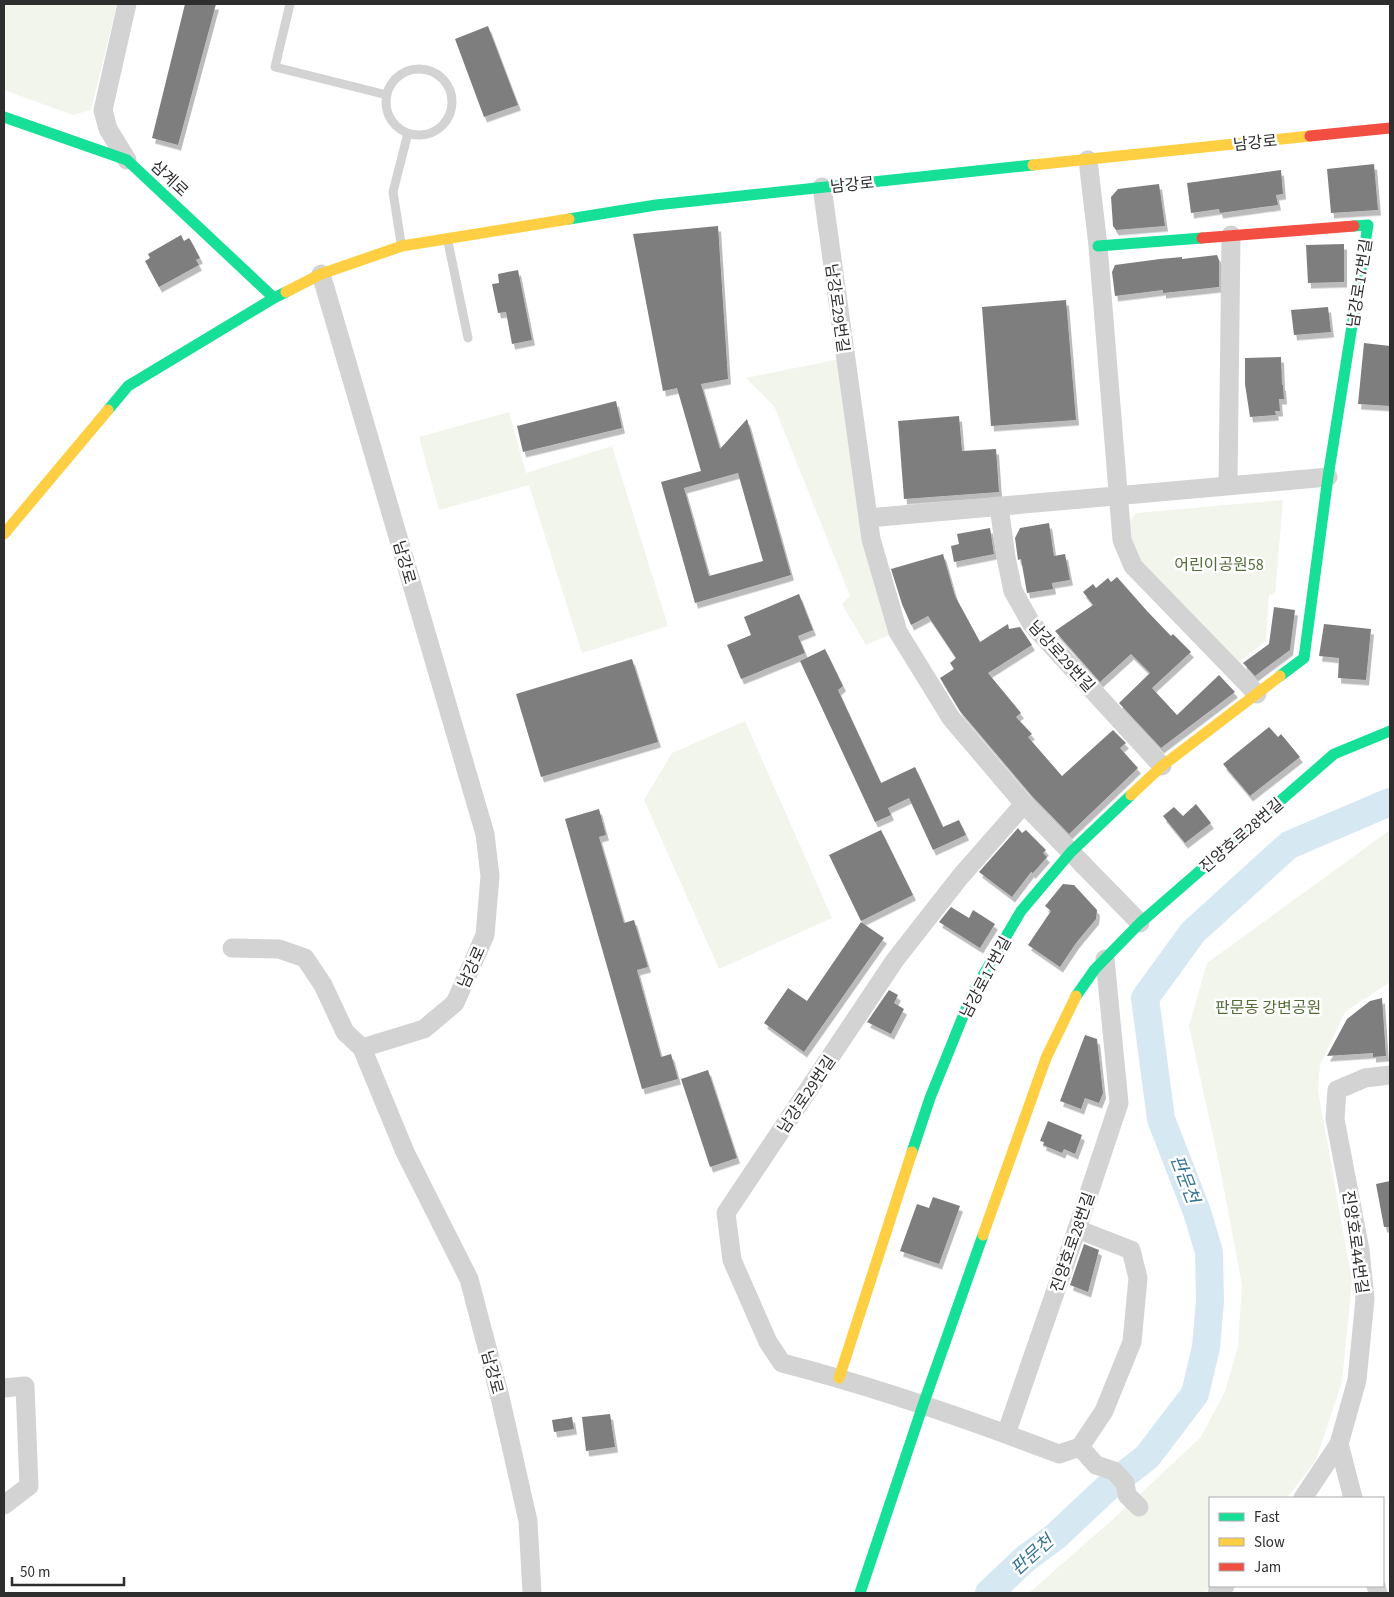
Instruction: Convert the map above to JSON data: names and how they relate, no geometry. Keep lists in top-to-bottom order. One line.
{"streets":{"street":["남강로","삼계로","남강로17번길","남강로29번길","진양호로28번길","진양호로44번길"]},"crossings":[["남강로","삼계로"],["남강로","남강로29번길"],["남강로17번길","남강로29번길"],["남강로29번길","진양호로28번길"]],"water":["판문천"],"parks":["어린이공원58","판문동 강변공원"],"legend":["Fast","Slow","Jam"],"scale_bar":"50 m"}
